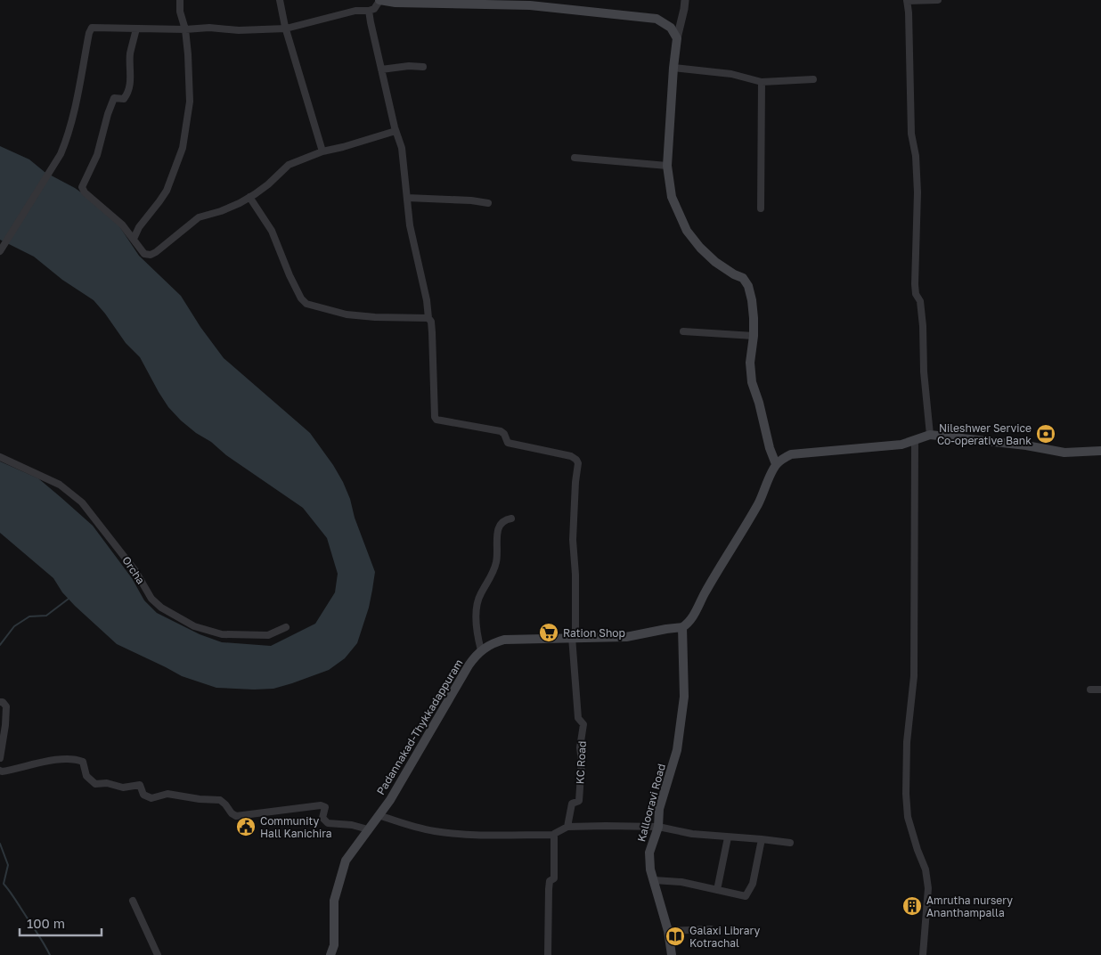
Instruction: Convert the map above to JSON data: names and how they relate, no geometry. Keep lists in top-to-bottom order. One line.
{"streets":{"main road":["Padannakad-Thykkadappuram","Kallooravi Road"],"street":["Orcha","KC Road"]},"crossings":[["Padannakad-Thykkadappuram","KC Road"],["Padannakad-Thykkadappuram","Kallooravi Road"]],"places":{"bank":["Nileshwer Service Co-operative Bank"],"supermarket":["Ration Shop"],"public building":["Community Hall Kanichira"],"building":["Amrutha nursery Ananthampalla"],"library":["Galaxi Library Kotrachal"]},"scale_bar":"100 m"}
